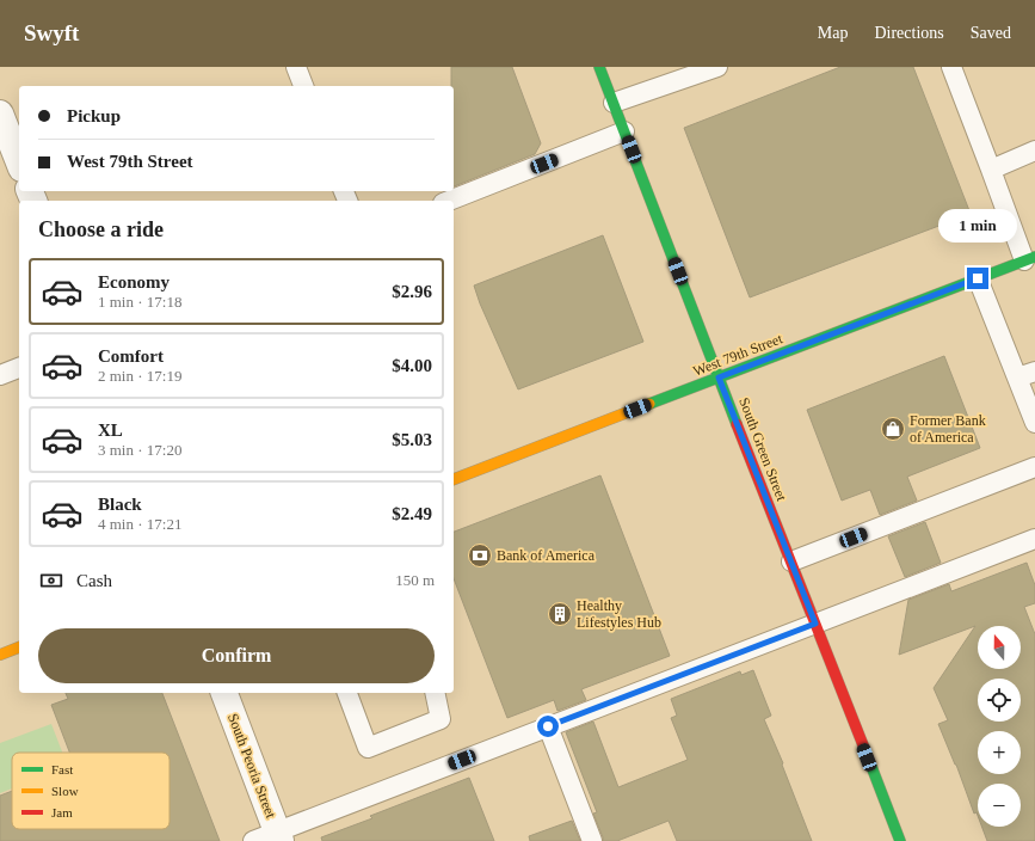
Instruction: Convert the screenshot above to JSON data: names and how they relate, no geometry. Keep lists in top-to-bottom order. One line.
{"streets":{"street":["West 79th Street","South Green Street","South Peoria Street"]},"crossings":[["West 79th Street","South Green Street"]],"places":{"shop":["Former Bank of America"],"bank":["Bank of America"],"building":["Healthy Lifestyles Hub"]},"legend":["Fast","Slow","Jam"],"north":"top","page":{"header":"Swyft","nav":["Map","Directions","Saved"],"banner":["Pickup","West 79th Street"],"heading":"Choose a ride","bubble":"1 min","list":[{"name":"Economy","note":"1 min · 17:18","value":"$2.96"},{"name":"Comfort","note":"2 min · 17:19","value":"$4.00"},{"name":"XL","note":"3 min · 17:20","value":"$5.03"},{"name":"Black","note":"4 min · 17:21","value":"$2.49"}],"pay":["Cash","150 m"],"buttons":"Confirm","map_buttons":["+","−"]}}
